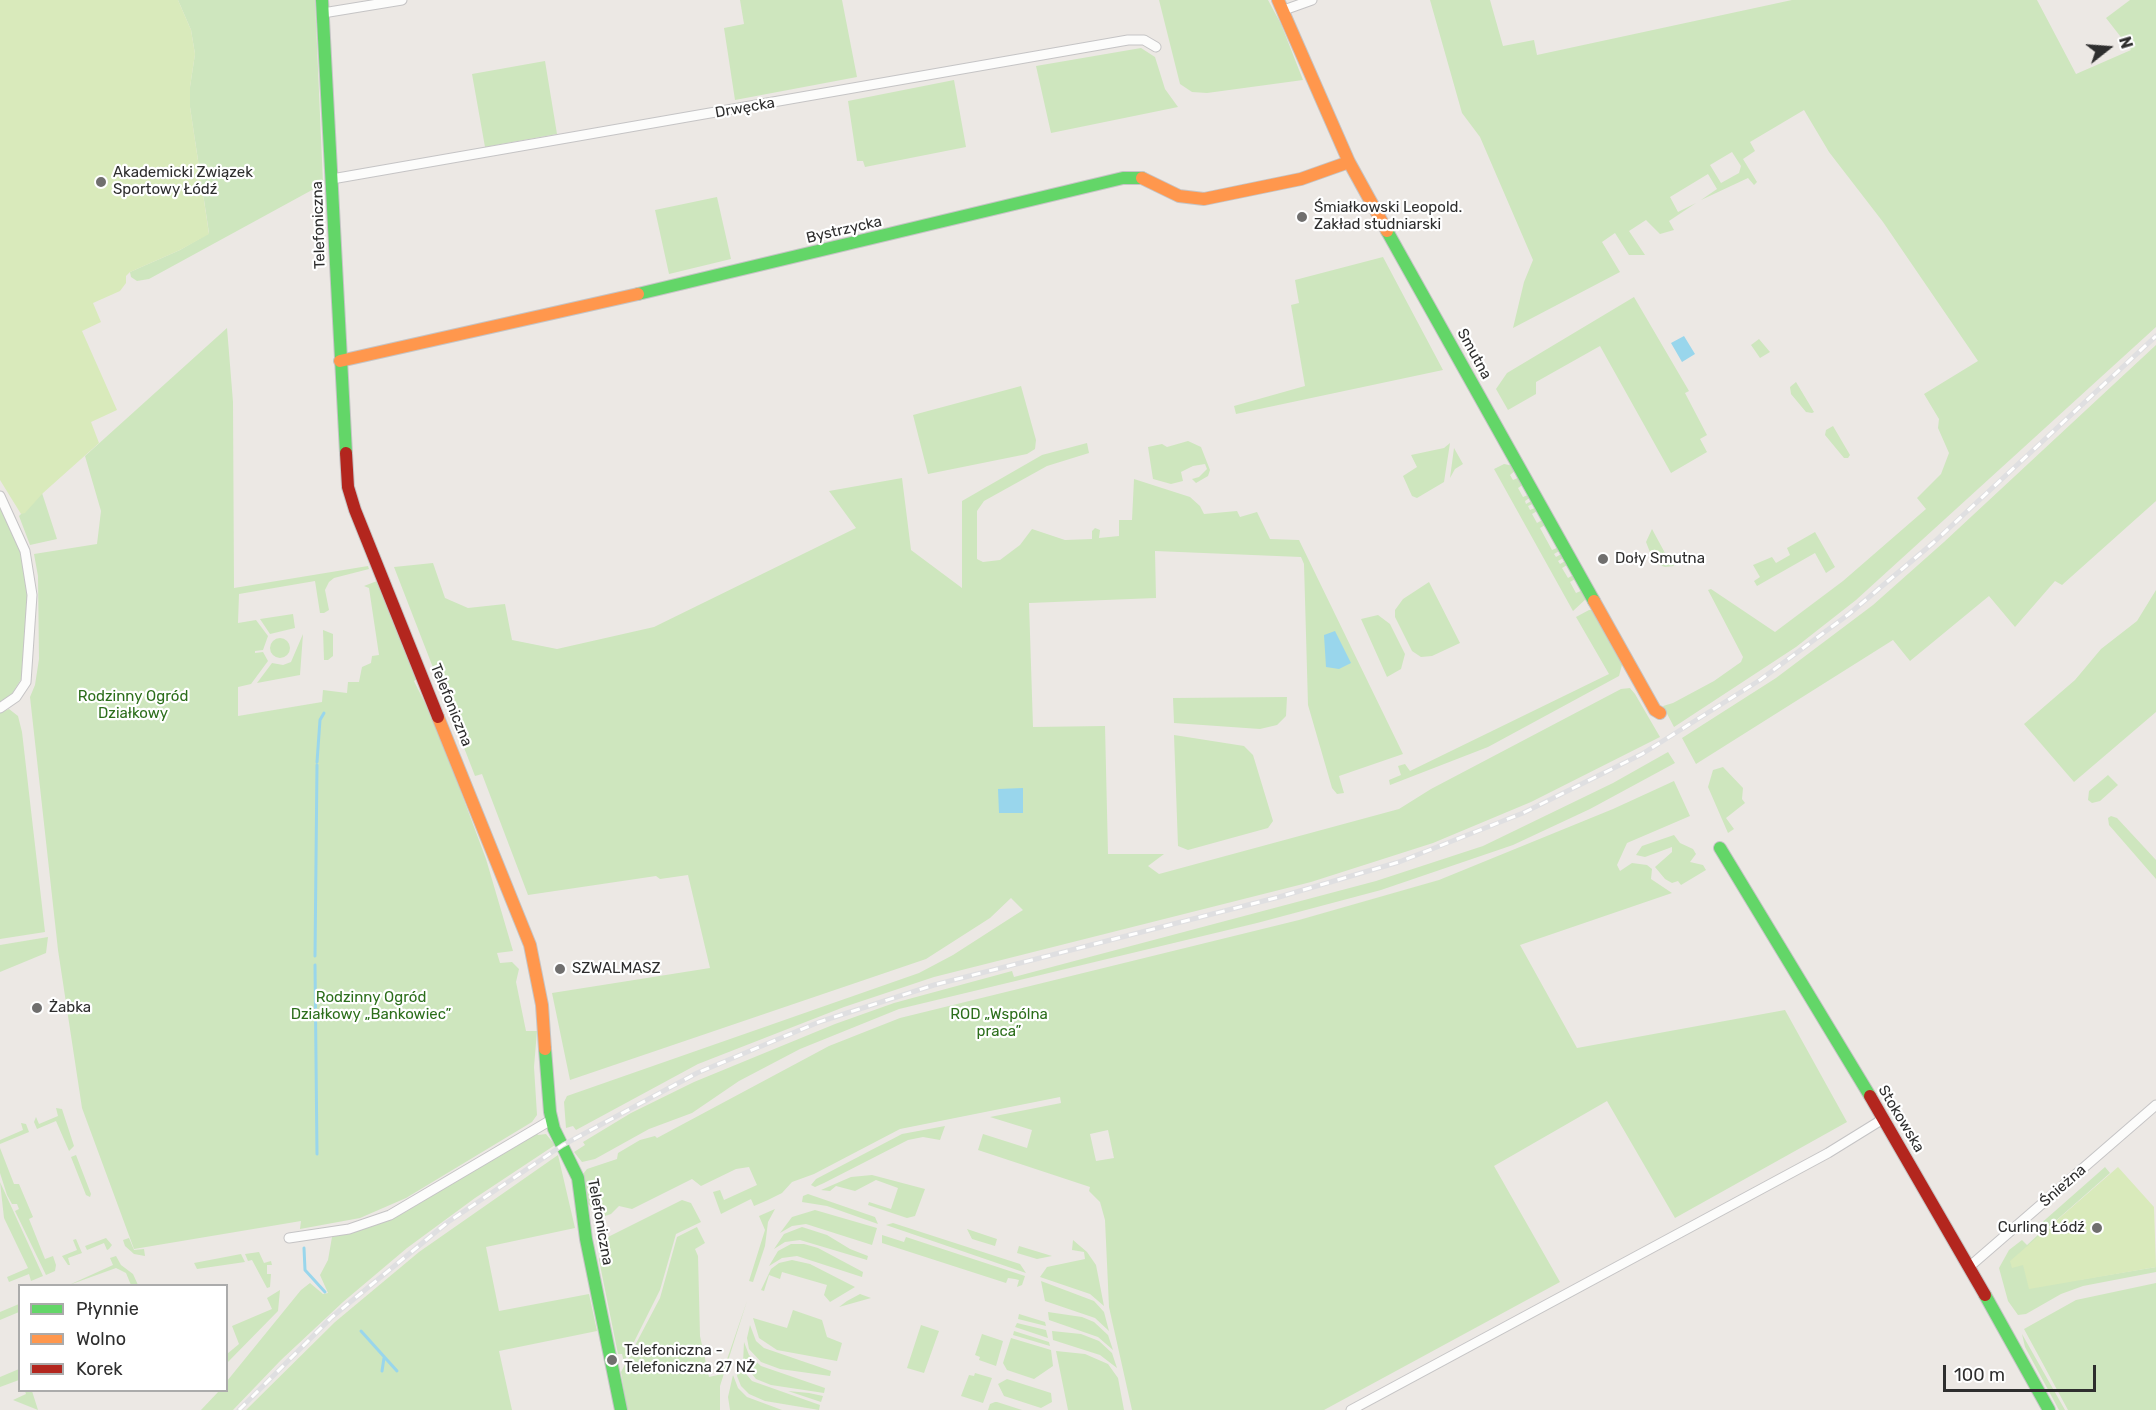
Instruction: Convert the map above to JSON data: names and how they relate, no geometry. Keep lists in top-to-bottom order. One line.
{"streets":{"street":["Drwęcka","Telefoniczna","Bystrzycka","Smutna","Stokowska","Śnieżna"]},"crossings":[["Drwęcka","Telefoniczna"],["Telefoniczna","Bystrzycka"],["Bystrzycka","Smutna"],["Stokowska","Śnieżna"]],"parks":["Rodzinny Ogród Działkowy","Rodzinny Ogród Działkowy „Bankowiec”","ROD „Wspólna praca”"],"places":["Akademicki Związek Sportowy Łódź","Śmiałkowski Leopold. Zakład studniarski","Doły Smutna","SZWALMASZ","Żabka","Curling Łódź","Telefoniczna - Telefoniczna 27 NŻ"],"legend":["Płynnie","Wolno","Korek"],"scale_bar":"100 m","north":"right"}
